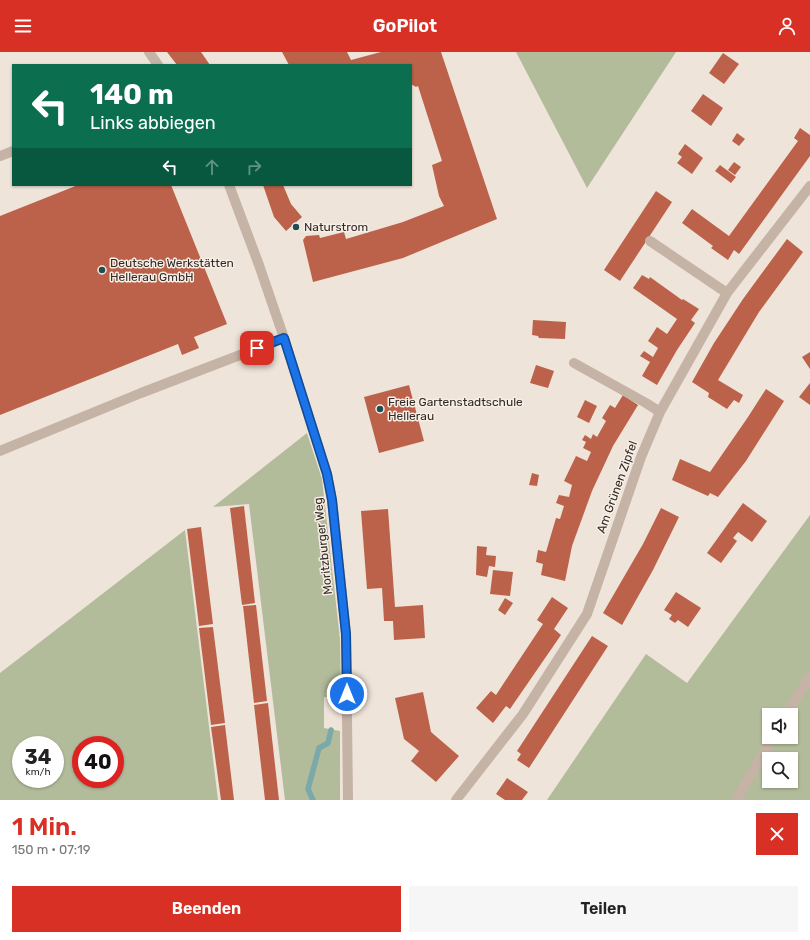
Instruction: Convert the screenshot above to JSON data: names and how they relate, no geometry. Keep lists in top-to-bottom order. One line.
{"streets":{"street":["Am Grünen Zipfel","Moritzburger Weg"]},"places":["Naturstrom","Deutsche Werkstätten Hellerau GmbH","Freie Gartenstadtschule Hellerau"],"page":{"header":"GoPilot","turn":["140 m","Links abbiegen"],"speed":"34 km/h","limit":"40","heading":["1 Min.","150 m · 07:19"],"buttons":["Beenden","Teilen"]}}
